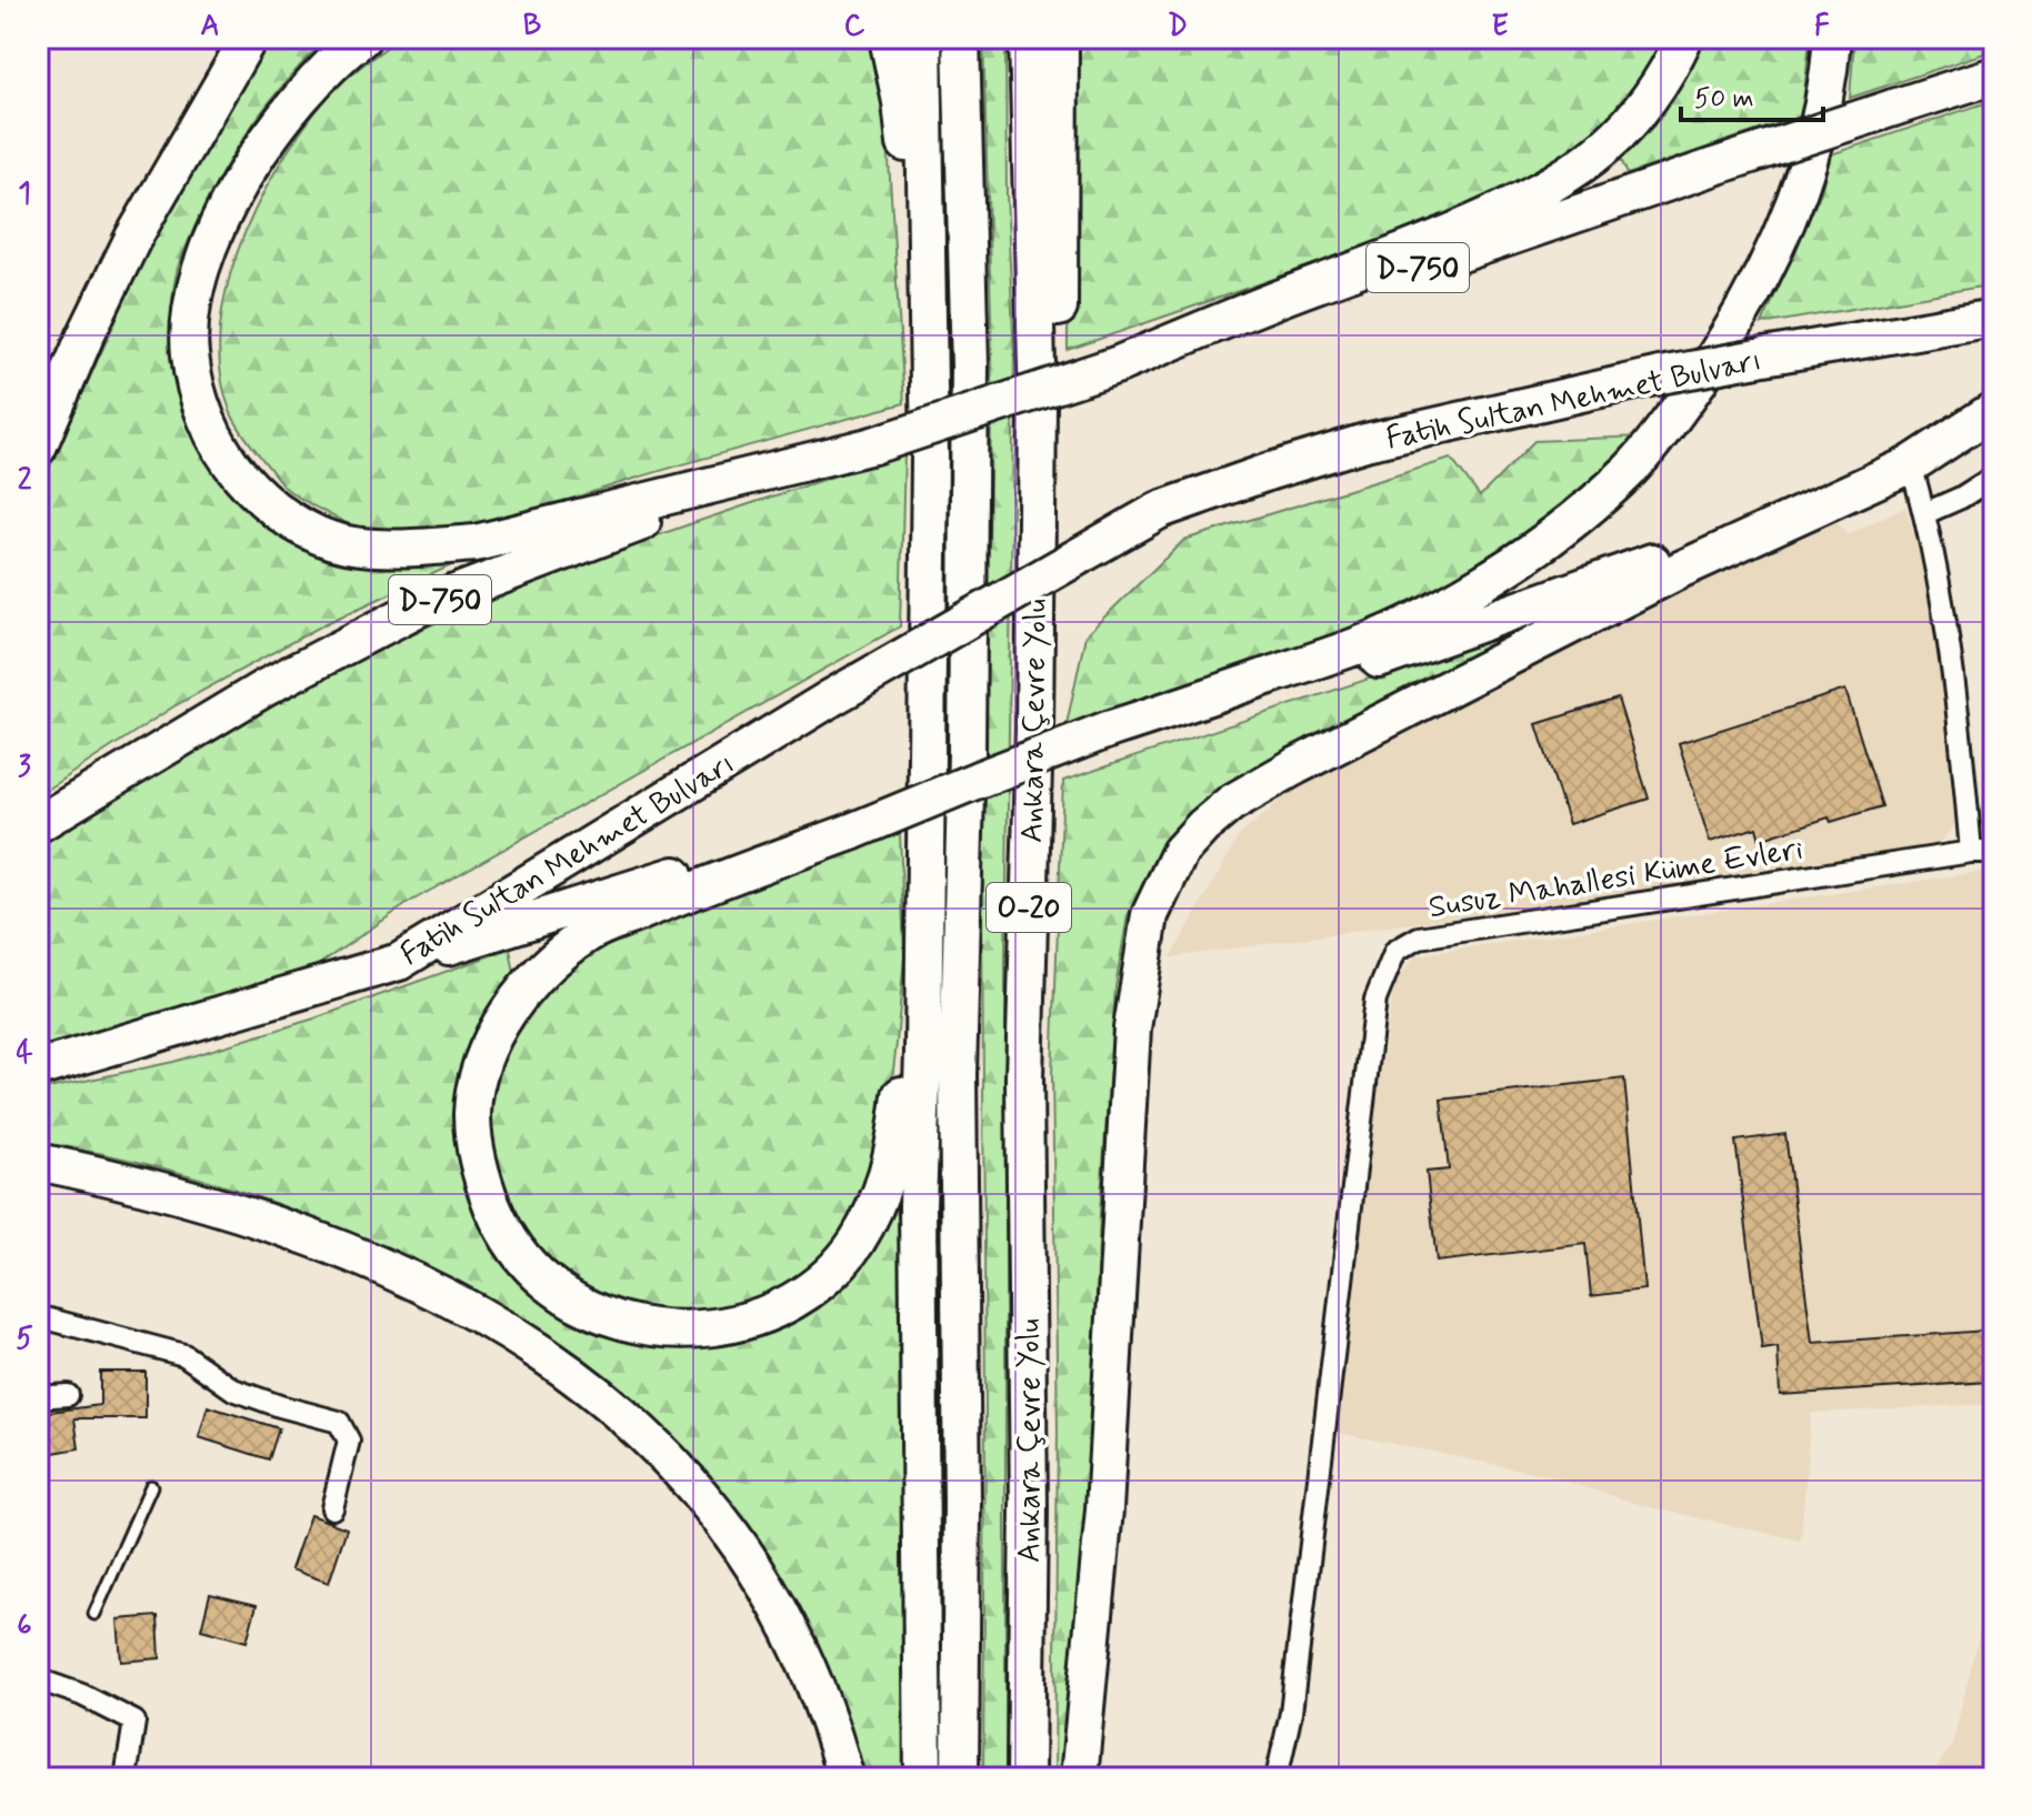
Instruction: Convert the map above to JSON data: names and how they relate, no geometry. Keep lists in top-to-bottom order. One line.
{"streets":{"highway":["D-750","Fatih Sultan Mehmet Bulvarı","Ankara Çevre Yolu","O-20"],"street":["Susuz Mahallesi Küme Evleri"]},"scale_bar":"50 m","grid":{"columns":["A","B","C","D","E","F"],"rows":["1","2","3","4","5","6"]}}
